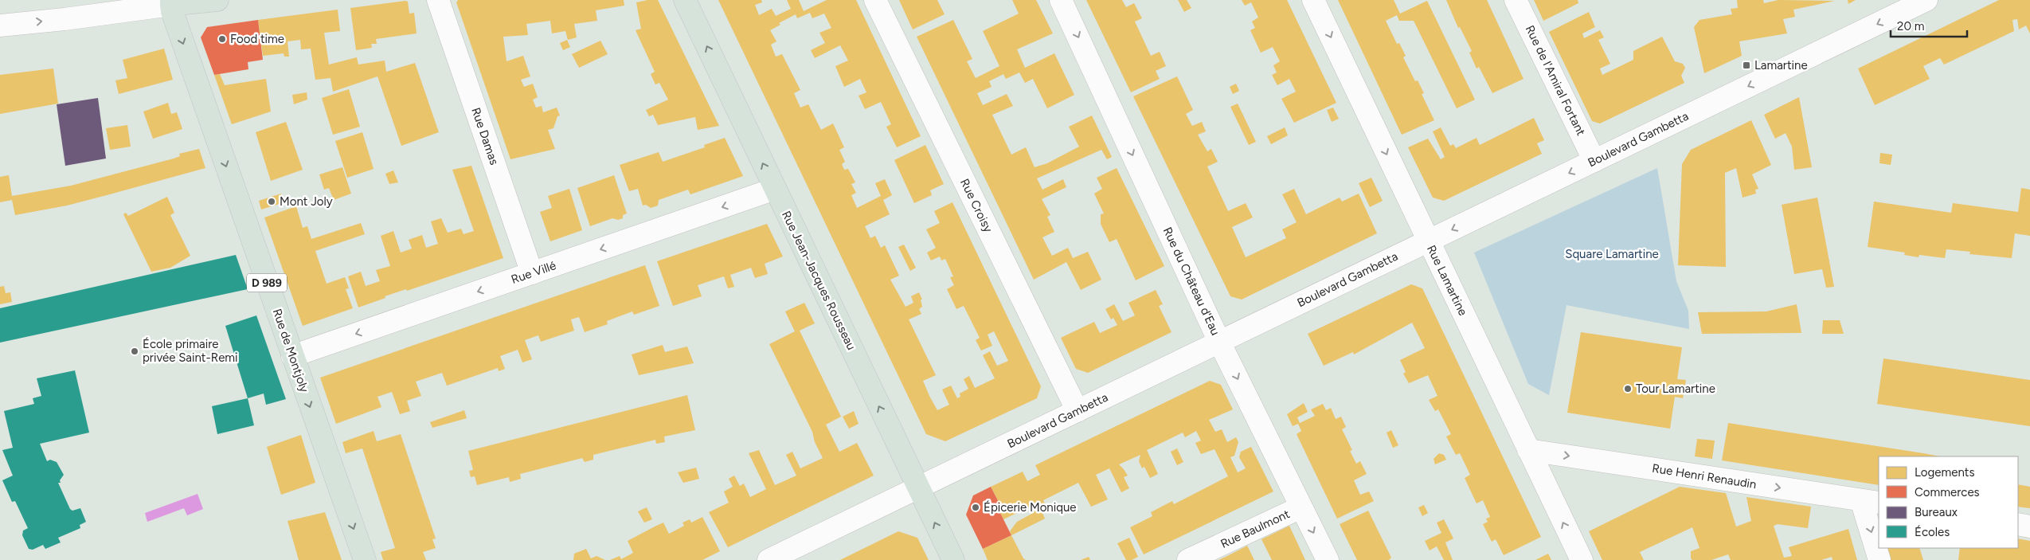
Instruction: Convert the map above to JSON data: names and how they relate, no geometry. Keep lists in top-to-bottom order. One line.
{"streets":{"main road":["Rue Jean-Jacques Rousseau","D 989","Rue de Montjoly"],"street":["Rue de l'Amiral Fortant","Rue Damas","Boulevard Gambetta","Rue Croisy","Rue Villé","Rue Lamartine","Rue du Château d'Eau","Rue Henri Renaudin","Rue Baulmont"]},"crossings":[["Rue de l'Amiral Fortant","Boulevard Gambetta"],["Rue Damas","Rue Villé"],["Boulevard Gambetta","Rue Croisy"],["Boulevard Gambetta","Rue Jean-Jacques Rousseau"],["Boulevard Gambetta","Rue Lamartine"],["Boulevard Gambetta","Rue du Château d'Eau"],["Rue Villé","Rue Jean-Jacques Rousseau"],["Rue Villé","Rue de Montjoly"],["Rue Lamartine","Rue Henri Renaudin"],["Rue du Château d'Eau","Rue Baulmont"]],"one_way":["Boulevard Gambetta","Rue Villé","Rue Jean-Jacques Rousseau","Rue du Château d'Eau","Rue de Montjoly","Rue Henri Renaudin"],"parks":["Square Lamartine"],"places":{"other":["Food time","Mont Joly","École primaire privée Saint-Remi","Tour Lamartine","Épicerie Monique"],"transit":["Lamartine"]},"legend":["Logements","Commerces","Bureaux","Écoles"],"scale_bar":"20 m"}
